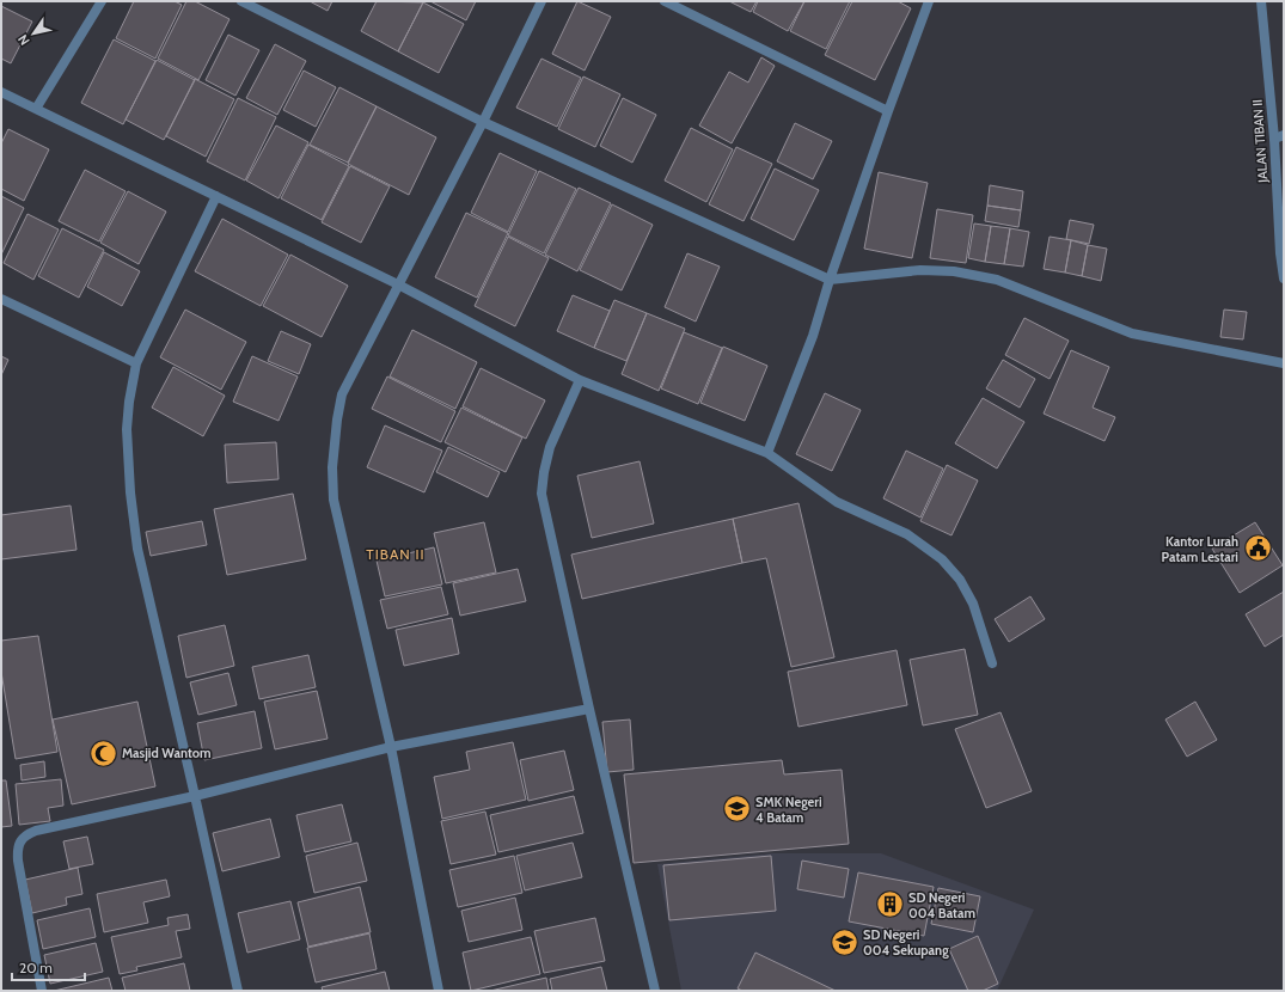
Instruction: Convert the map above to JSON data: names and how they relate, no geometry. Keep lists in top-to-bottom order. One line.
{"streets":{"street":["JALAN TIBAN II"]},"districts":["TIBAN II"],"places":{"public building":["Kantor Lurah Patam Lestari"],"mosque":["Masjid Wantom"],"school or university":["SMK Negeri 4 Batam","SD Negeri 004 Sekupang"],"building":["SD Negeri 004 Batam"]},"scale_bar":"20 m","north":"bottom left"}
